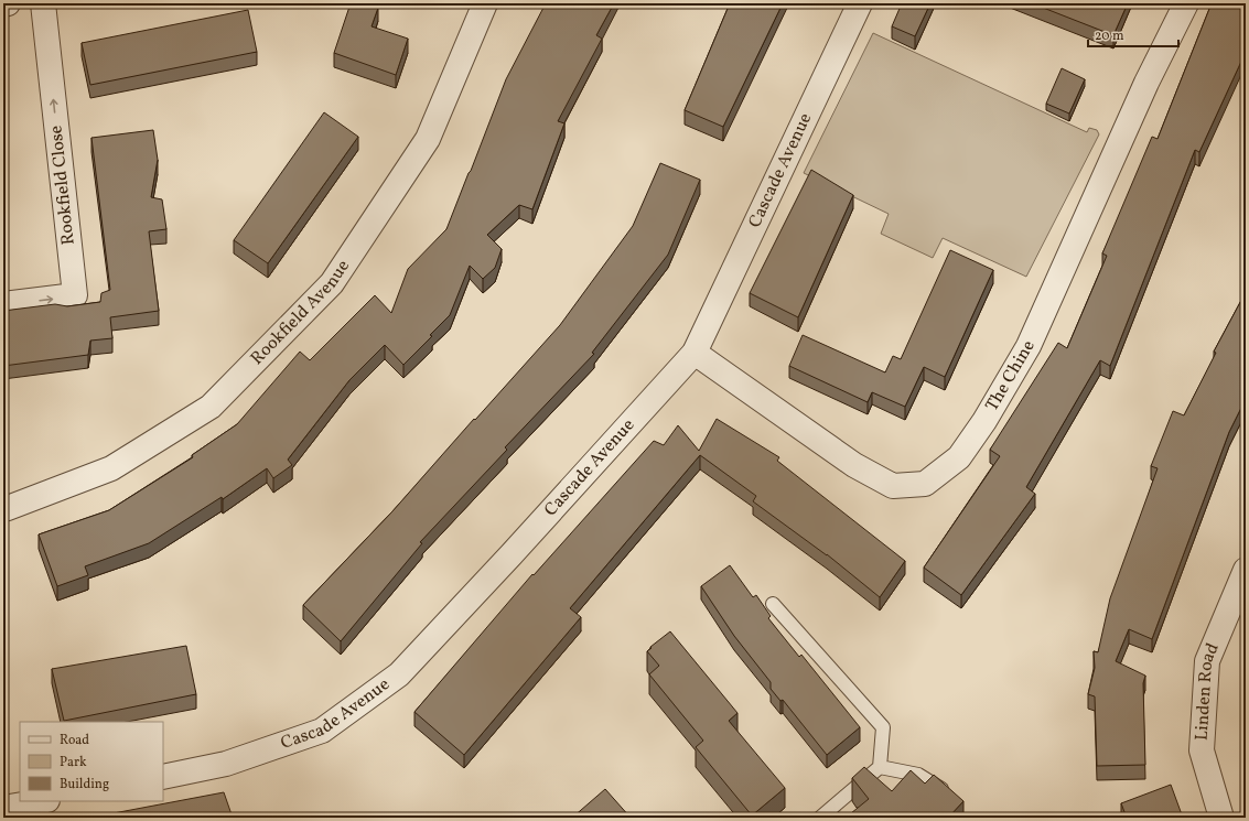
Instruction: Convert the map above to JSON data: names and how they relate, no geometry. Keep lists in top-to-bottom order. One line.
{"streets":{"street":["Cascade Avenue","Rookfield Close","Rookfield Avenue","The Chine","Linden Road"]},"crossings":[["Cascade Avenue","The Chine"]],"one_way":["Rookfield Close"],"legend":["Road","Park","Building"],"scale_bar":"20 m"}
